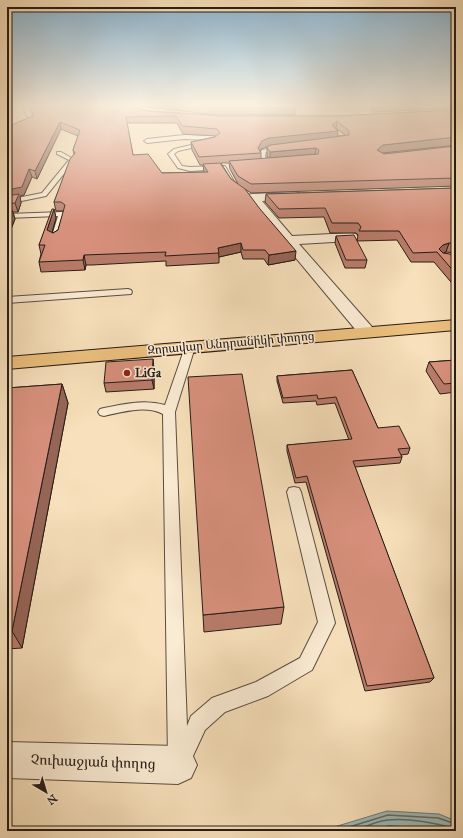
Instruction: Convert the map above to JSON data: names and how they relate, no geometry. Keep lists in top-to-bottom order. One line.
{"streets":{"highway":["Զորավար Անդրանիկի փողոց"],"street":["Չուխաջյան փողոց"]},"places":["LiGa"],"north":"bottom right"}
